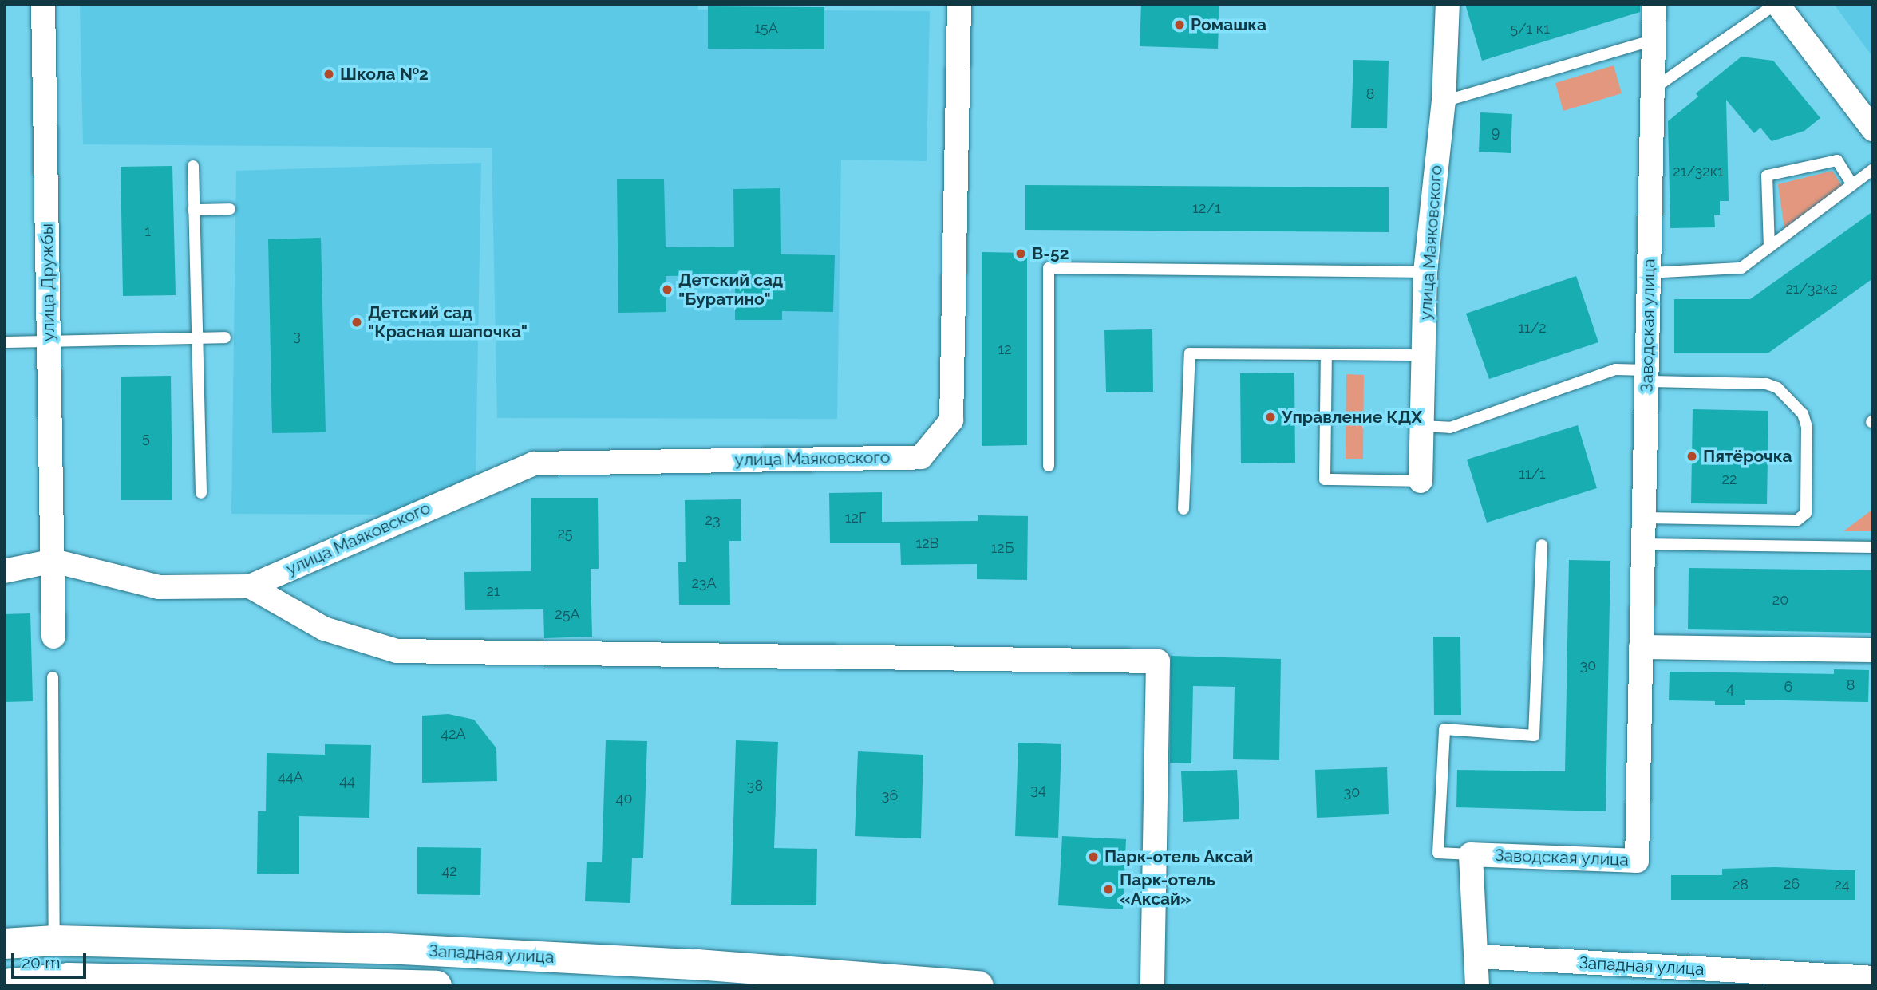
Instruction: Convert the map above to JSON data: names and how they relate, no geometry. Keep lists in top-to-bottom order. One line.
{"streets":{"main road":["Западная улица"],"street":["улица Маяковского","улица Дружбы","Заводская улица"]},"crossings":[["Заводская улица","Западная улица"]],"places":["Ромашка","Школа №2","В-52","Детский сад \"Буратино\"","Детский сад \"Красная шапочка\"","Управление КДХ","Пятёрочка","Парк-отель Аксай","Парк-отель «Аксай»"],"house_numbers":["15А","5/1 к1","8","9","21/32к1","12/1","1","21/32к2","11/2","3","12","5","11/1","22","12Г","23","25","12В","12Б","23А","21","20","25А","30","8","6","4","42А","44А","44","38","34","30","36","40","42","26","28","24"],"scale_bar":"20 m"}
